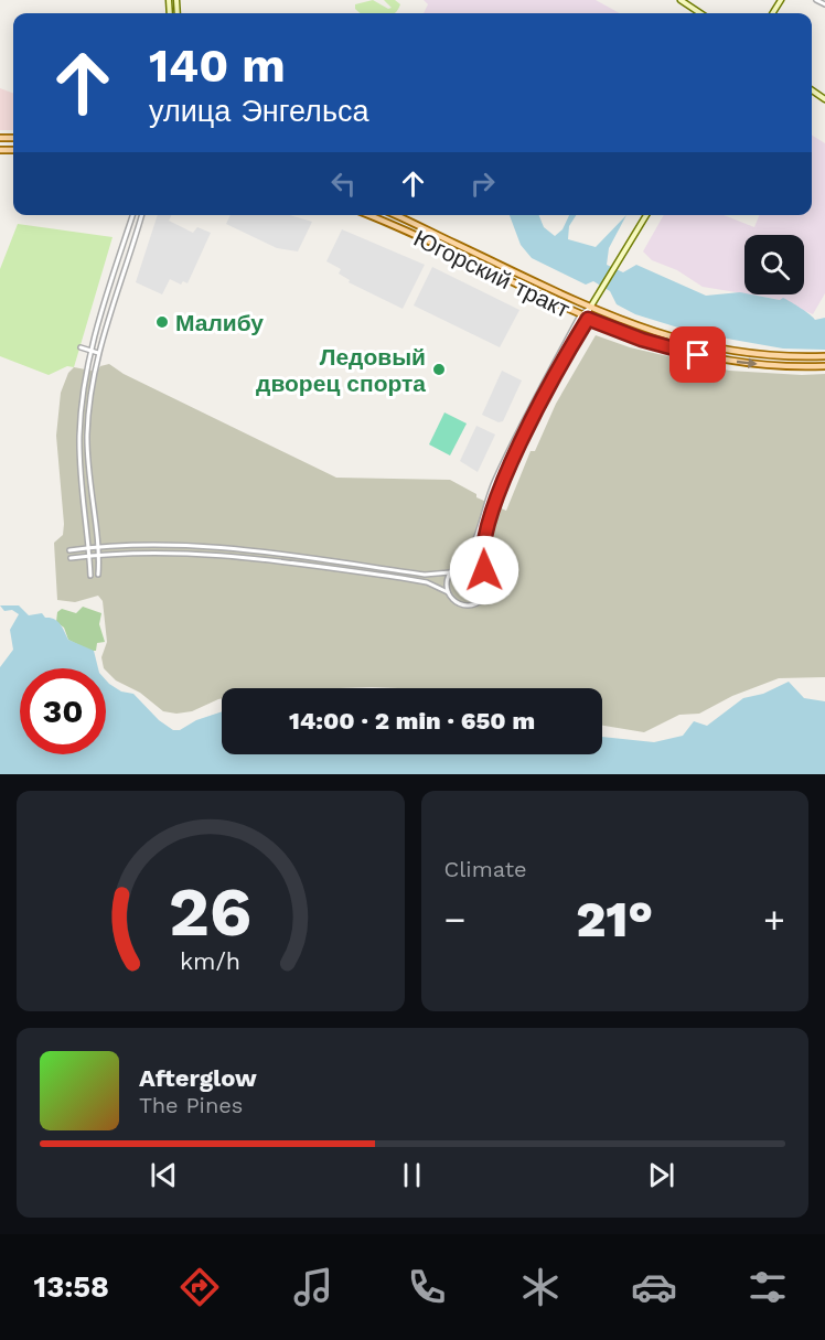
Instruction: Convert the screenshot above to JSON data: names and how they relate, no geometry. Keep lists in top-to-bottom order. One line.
{"streets":{"main road":["Югорский тракт"]},"places":["Малибу","Ледовый дворец спорта"],"page":{"turn":["140 m","улица Энгельса"],"limit":"30","trip":"14:00 · 2 min · 650 m","tile":"Climate","heat":["−","21°","+"],"song":["Afterglow","The Pines"],"tabs":"13:58","gauge":["26","km/h"]}}
